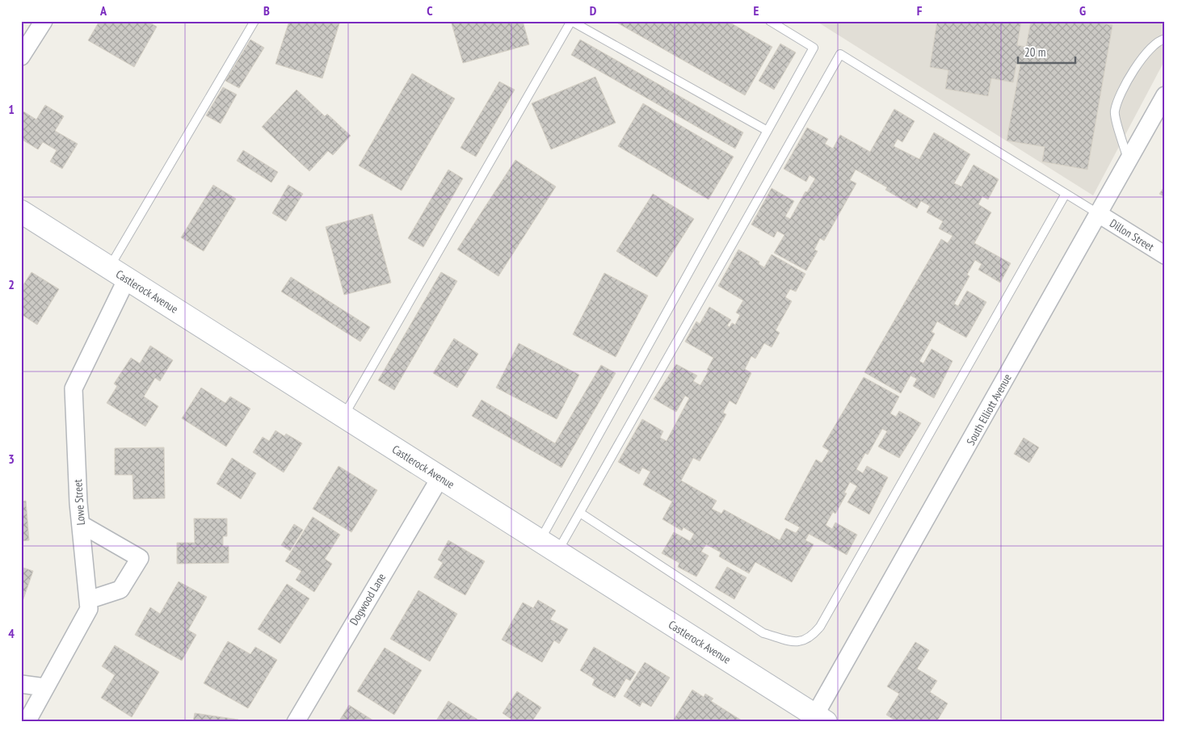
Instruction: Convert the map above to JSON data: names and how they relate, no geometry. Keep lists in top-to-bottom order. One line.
{"streets":{"street":["Dillon Street","Castlerock Avenue","South Elliott Avenue","Lowe Street","Dogwood Lane"]},"crossings":[["Dillon Street","South Elliott Avenue"],["Castlerock Avenue","South Elliott Avenue"],["Castlerock Avenue","Lowe Street"],["Castlerock Avenue","Dogwood Lane"]],"scale_bar":"20 m","grid":{"columns":["A","B","C","D","E","F","G"],"rows":["1","2","3","4"]}}
